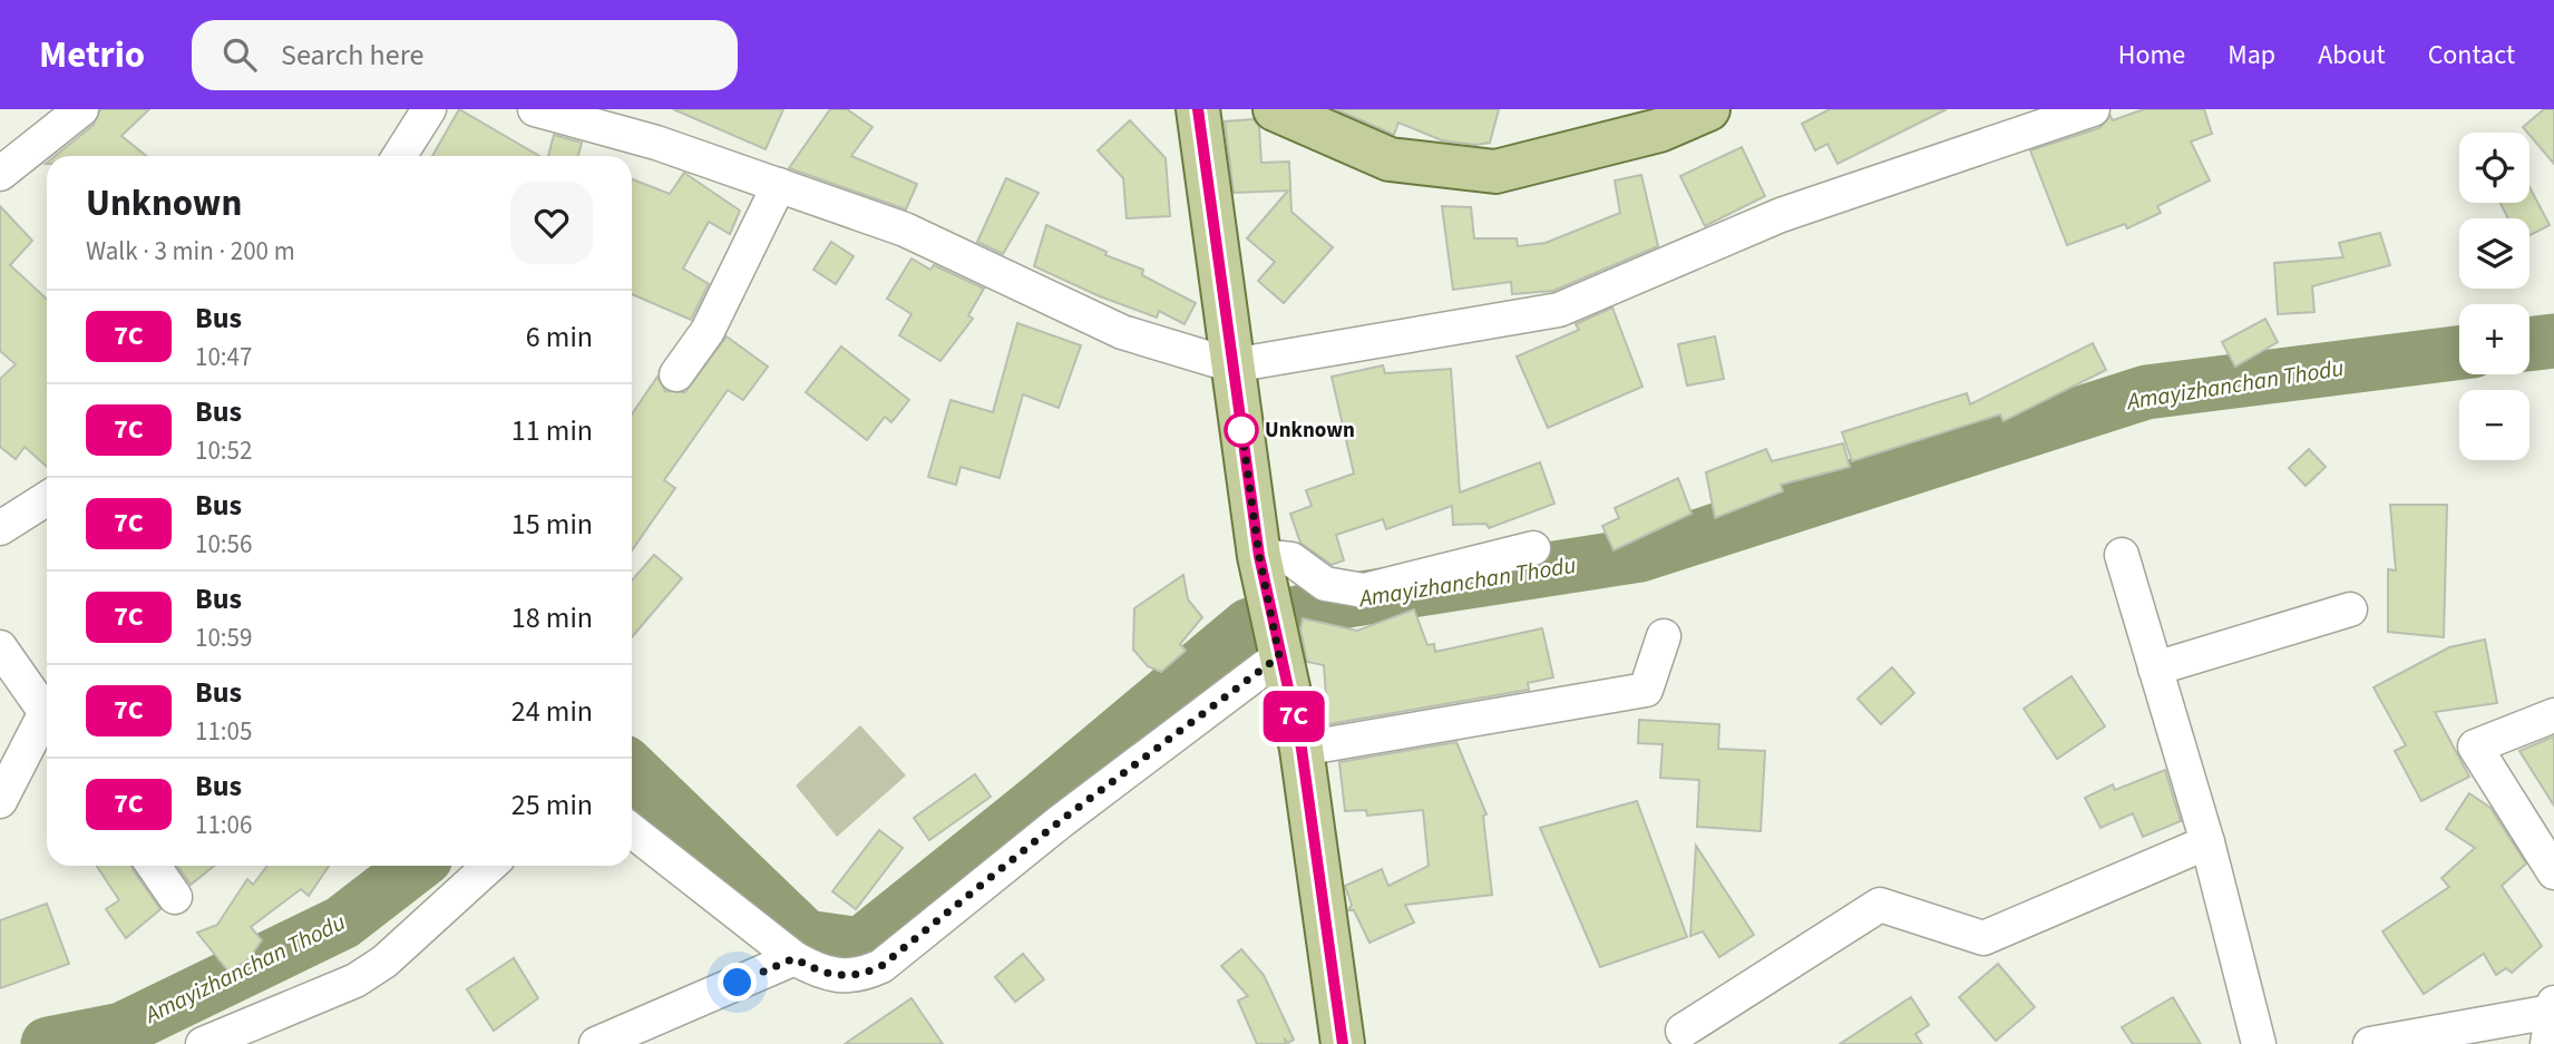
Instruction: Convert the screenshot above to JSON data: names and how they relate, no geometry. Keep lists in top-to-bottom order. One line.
{"water":["Amayizhanchan Thodu"],"places":["Unknown"],"lines":["bus line 7C"],"page":{"header":"Metrio","search":"Search here","nav":["Home","Map","About","Contact"],"on_map":"7C","map_buttons":["+","−"],"heading":["Unknown","Walk · 3 min · 200 m"],"list":[{"mark":"7C","name":"Bus","note":"10:47","value":"6 min"},{"mark":"7C","name":"Bus","note":"10:52","value":"11 min"},{"mark":"7C","name":"Bus","note":"10:56","value":"15 min"},{"mark":"7C","name":"Bus","note":"10:59","value":"18 min"},{"mark":"7C","name":"Bus","note":"11:05","value":"24 min"},{"mark":"7C","name":"Bus","note":"11:06","value":"25 min"}]}}
